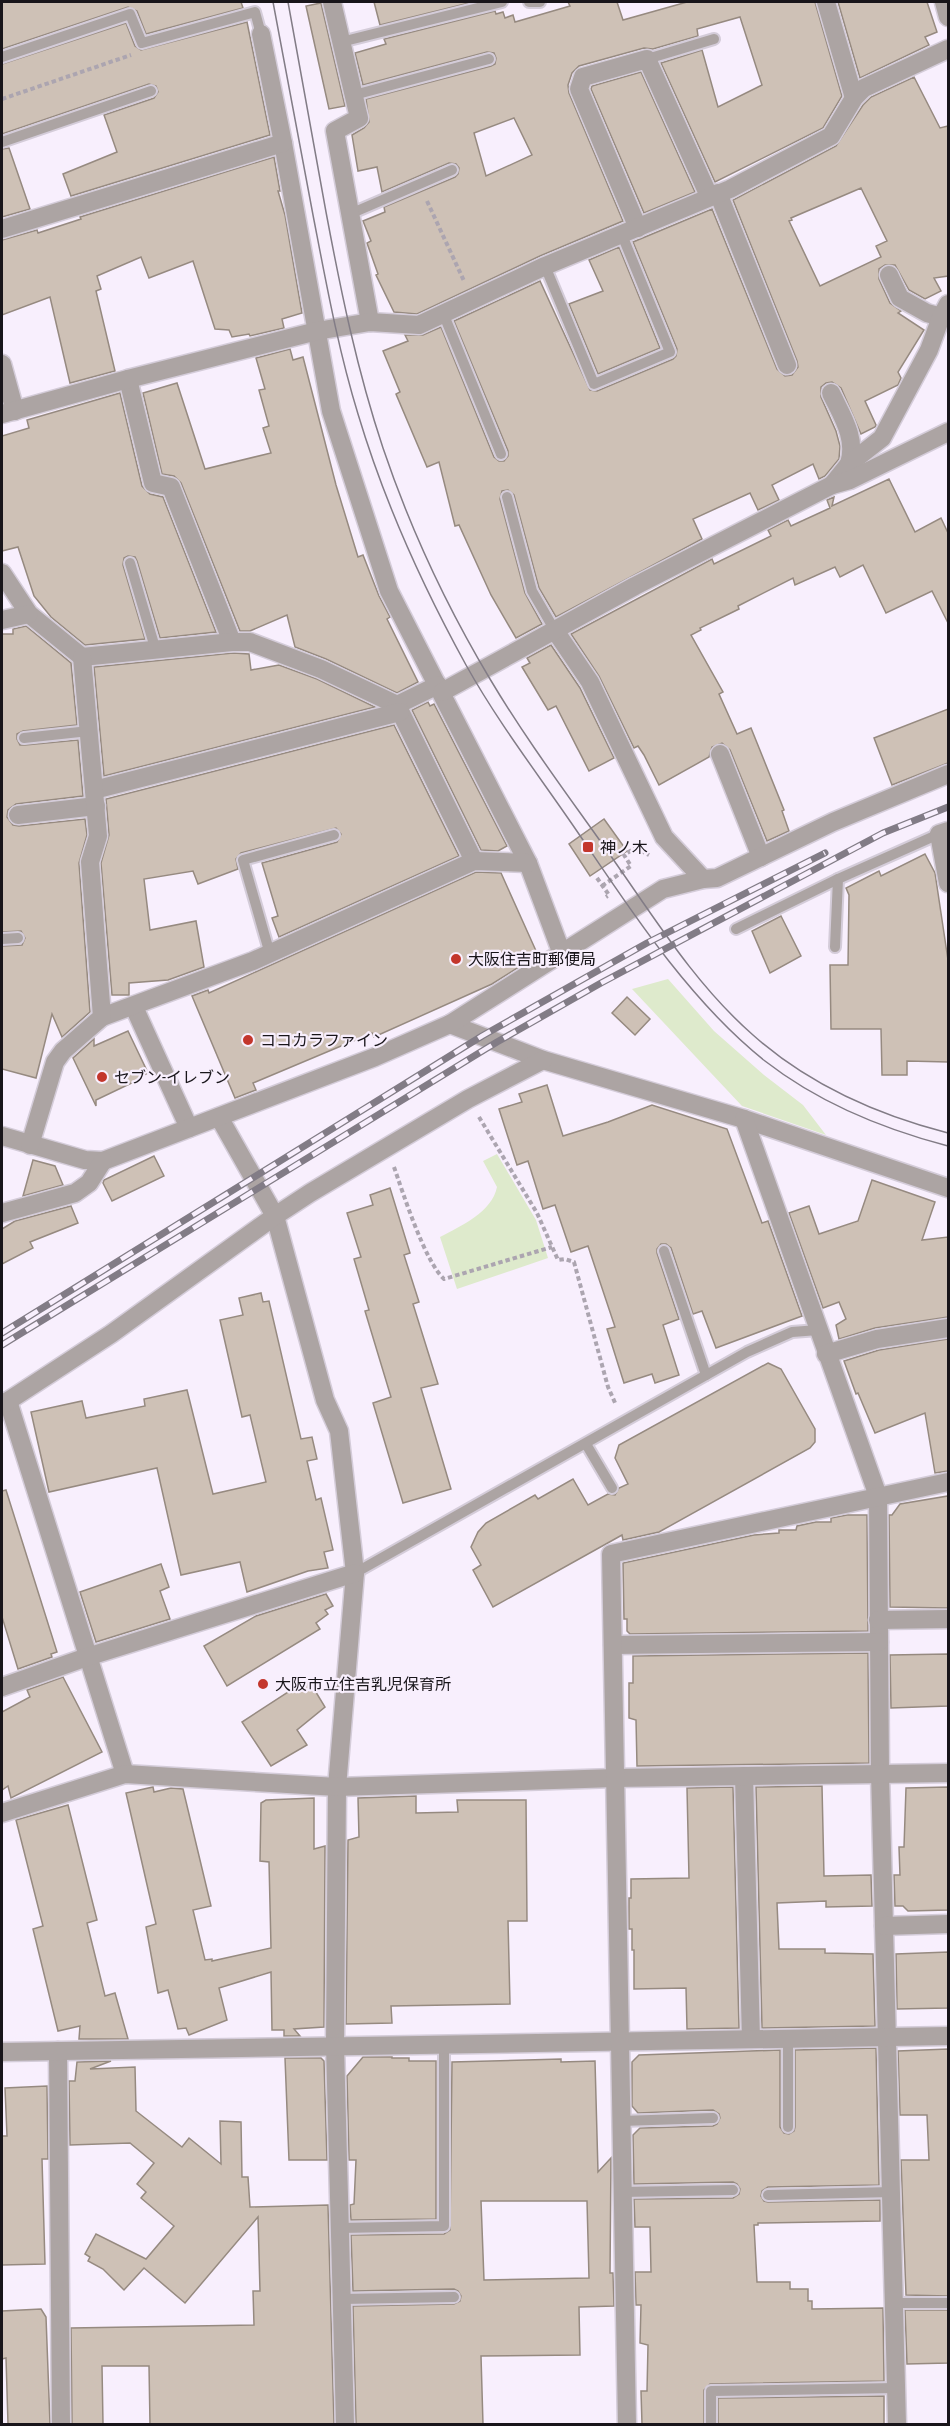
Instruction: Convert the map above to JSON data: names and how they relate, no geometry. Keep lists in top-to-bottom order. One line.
{"places":{"transit":["神ノ木"],"other":["大阪住吉町郵便局","ココカラファイン","セブン-イレブン","大阪市立住吉乳児保育所"]}}
